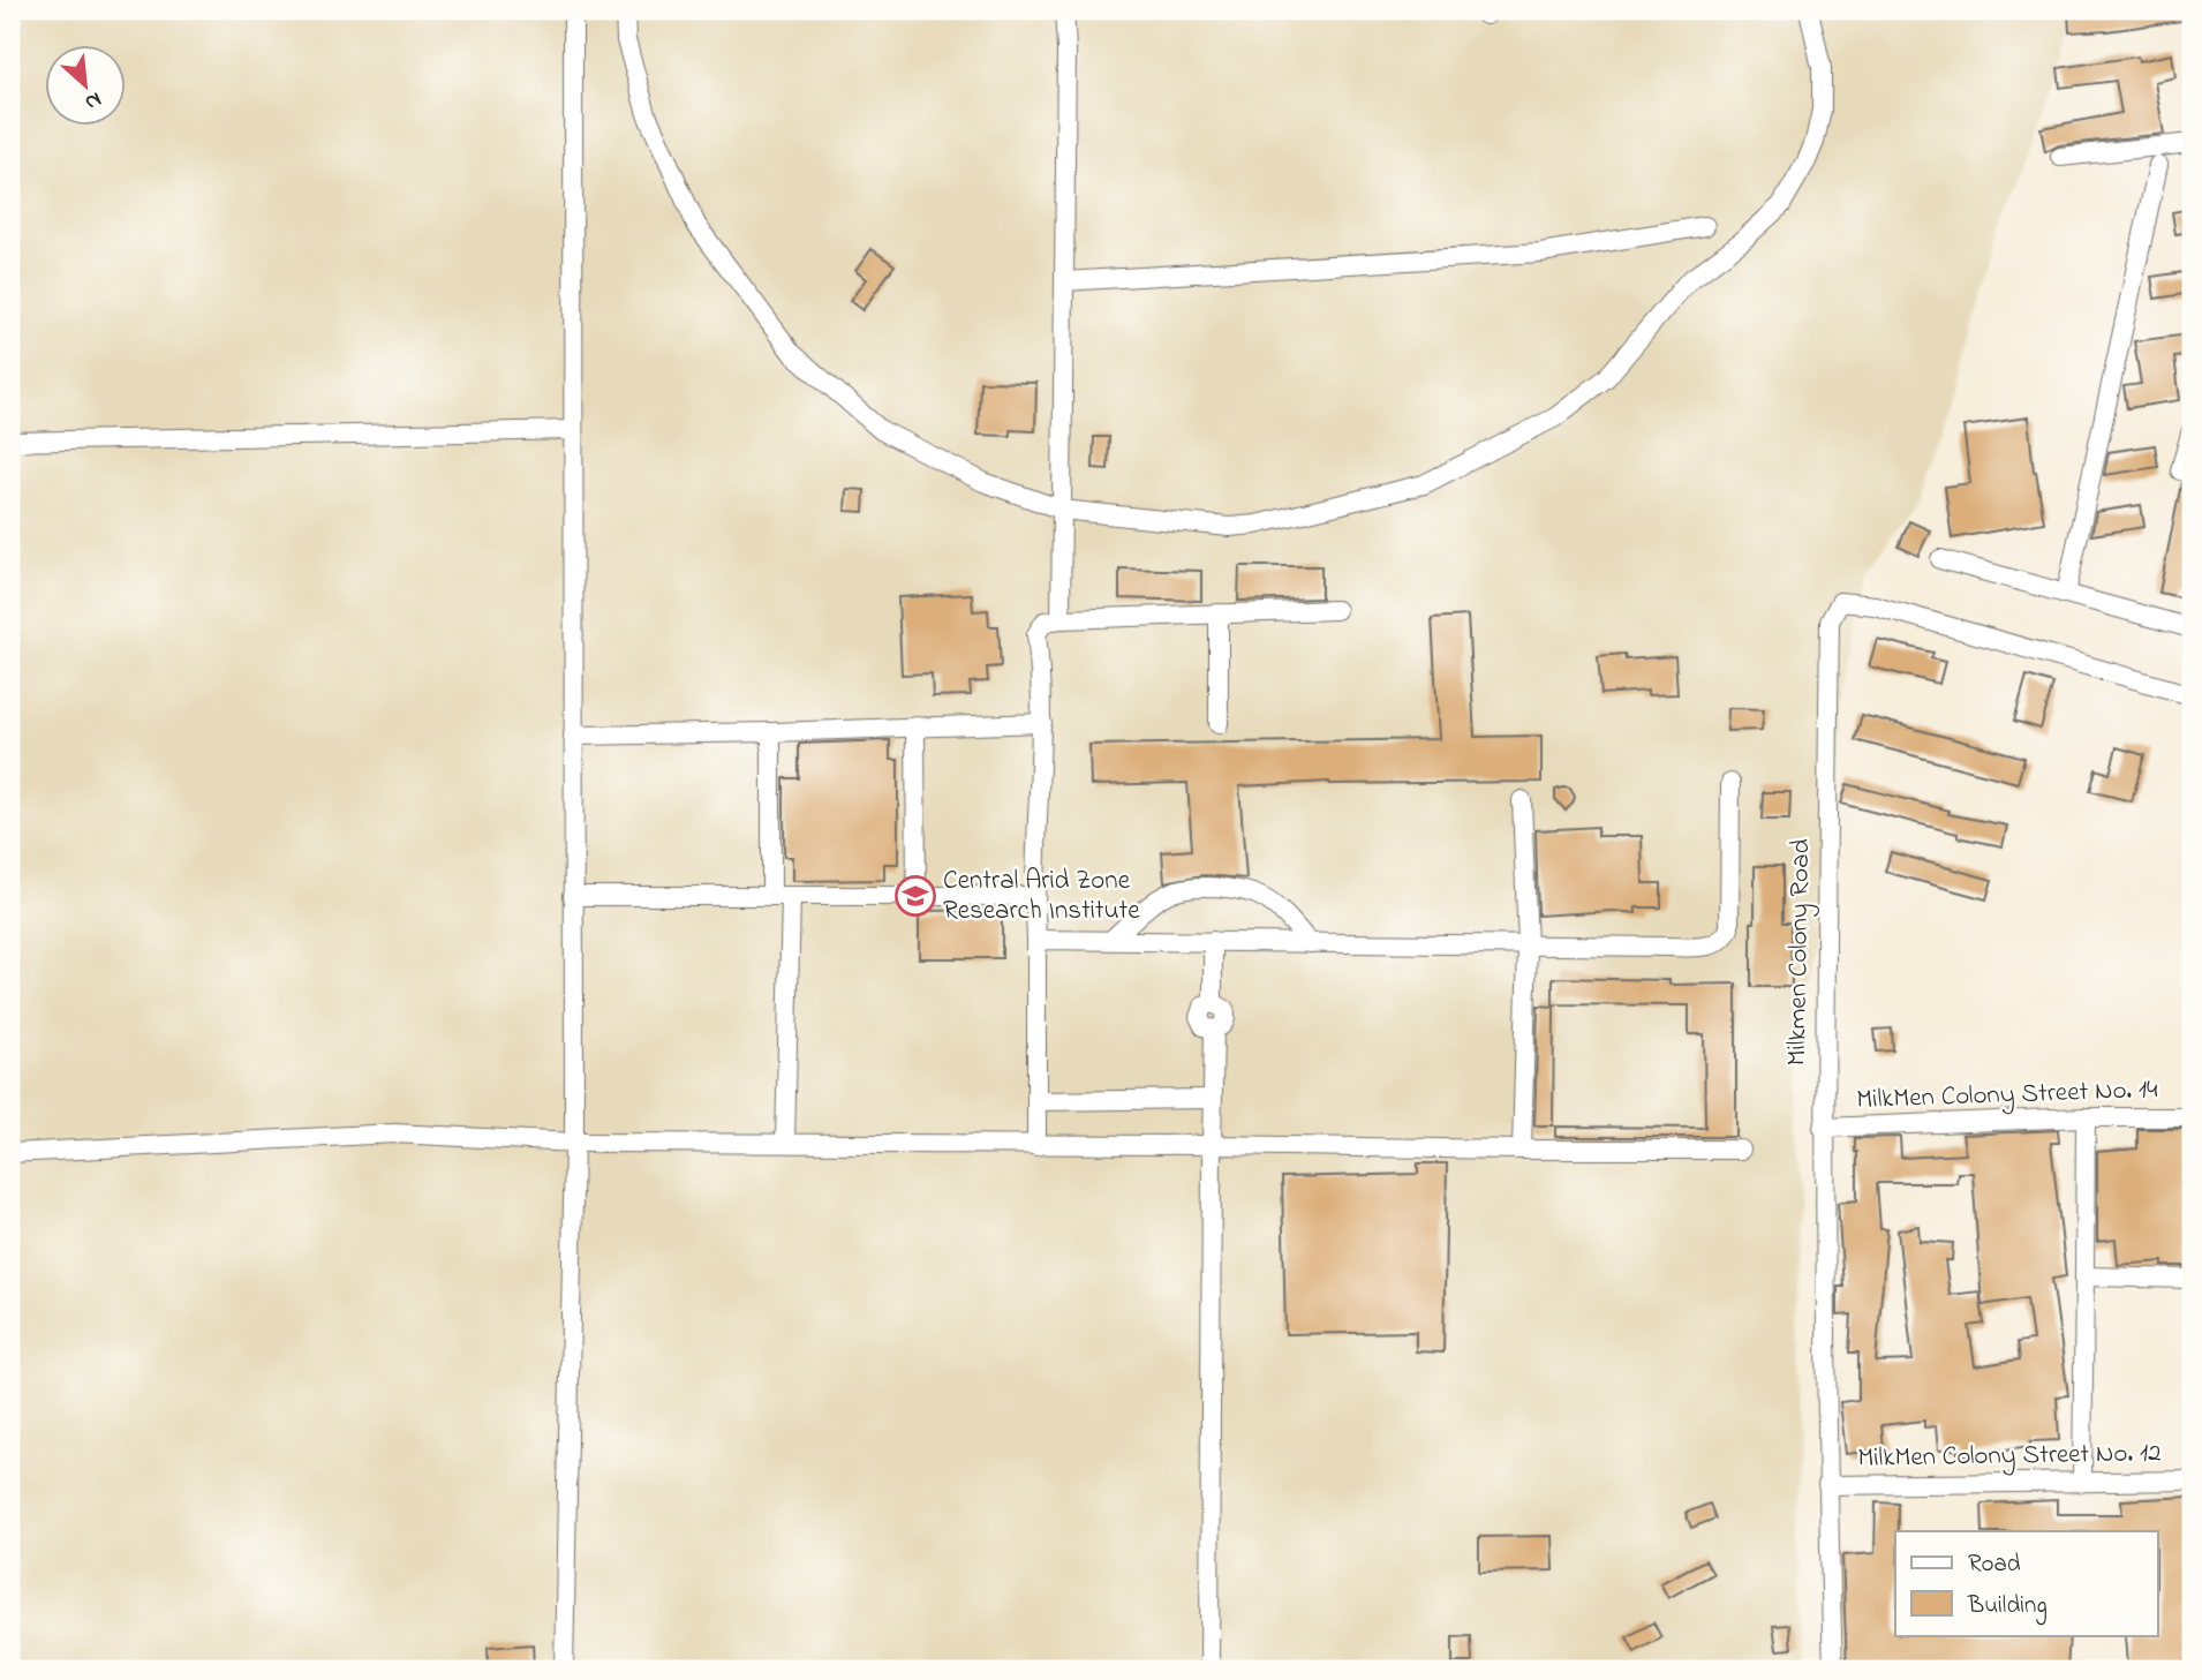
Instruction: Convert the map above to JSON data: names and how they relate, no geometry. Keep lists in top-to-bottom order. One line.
{"streets":{"street":["Milkmen Colony Road","MilkMen Colony Street No. 14","MilkMen Colony Street No. 12"]},"crossings":[["Milkmen Colony Road","MilkMen Colony Street No. 14"],["Milkmen Colony Road","MilkMen Colony Street No. 12"]],"places":{"school or university":["Central Arid Zone Research Institute"]},"legend":["Road","Building"],"north":"bottom right"}
